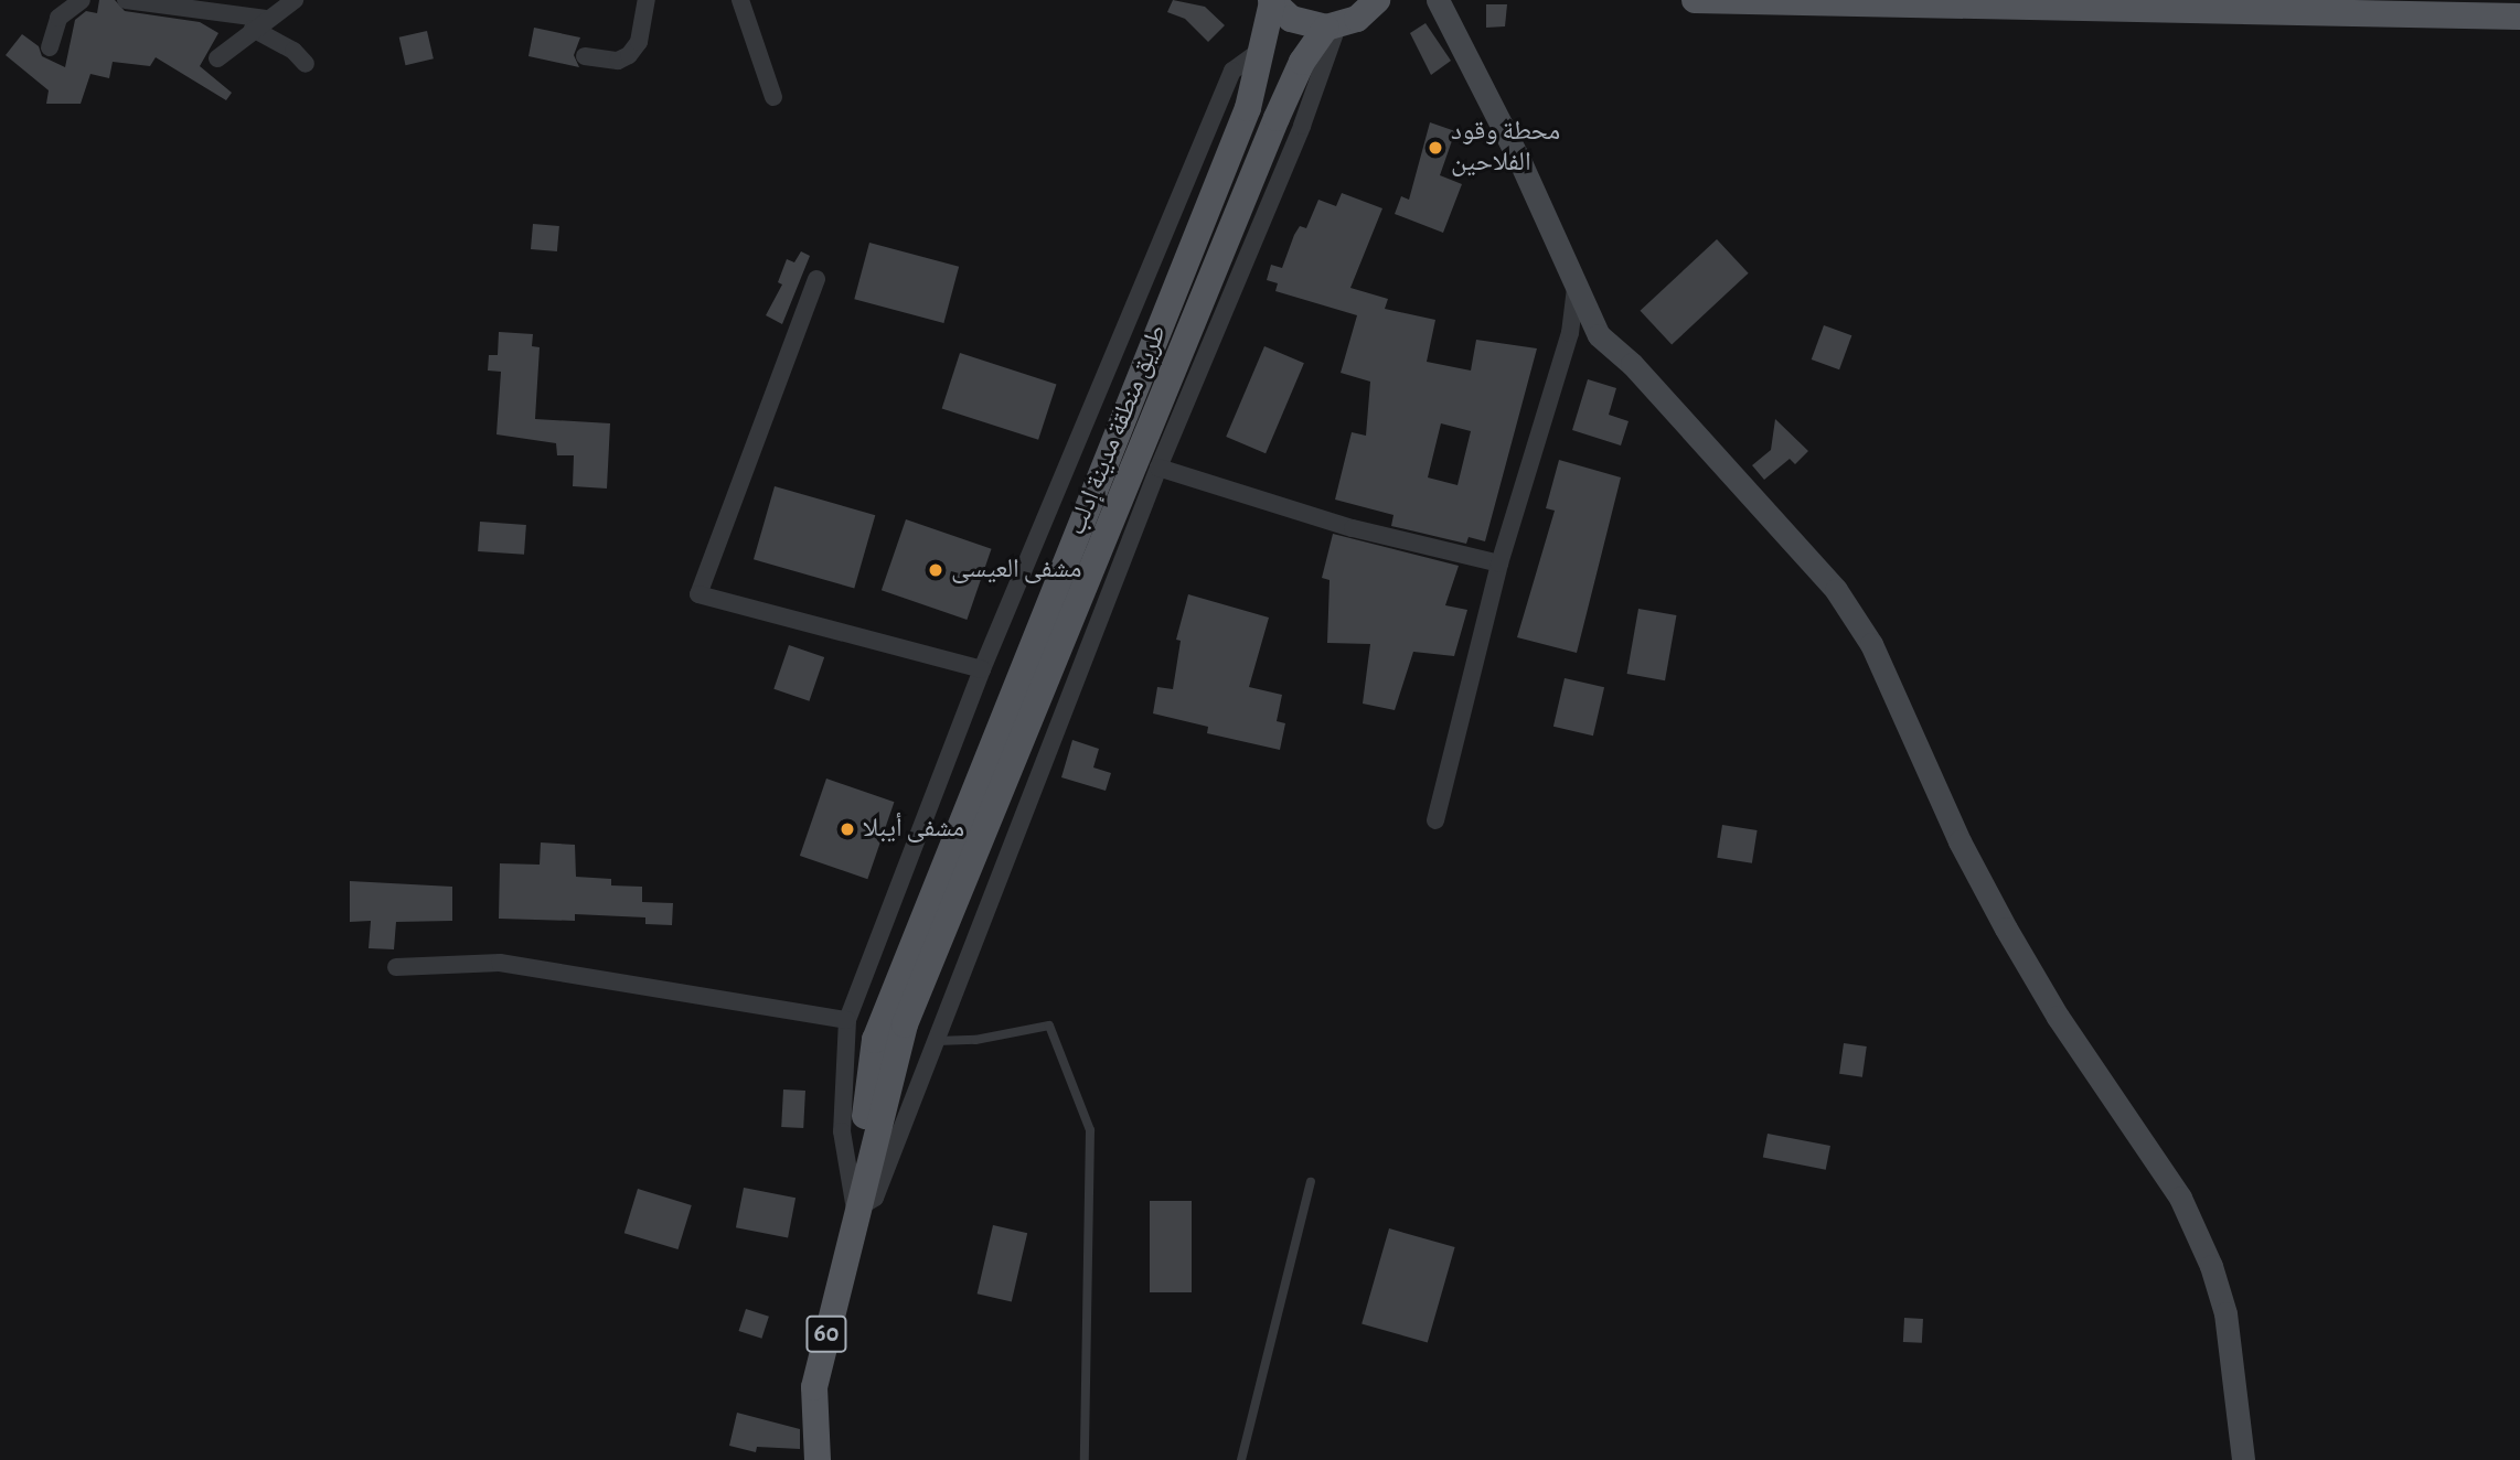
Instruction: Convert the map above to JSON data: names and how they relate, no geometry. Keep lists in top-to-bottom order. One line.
{"streets":{"main road":["طريق منطقة مدينة إدلب","60"]},"places":["محطة وقود الفلاحين","مشفى العيسى","مشفى أيبلا"]}
